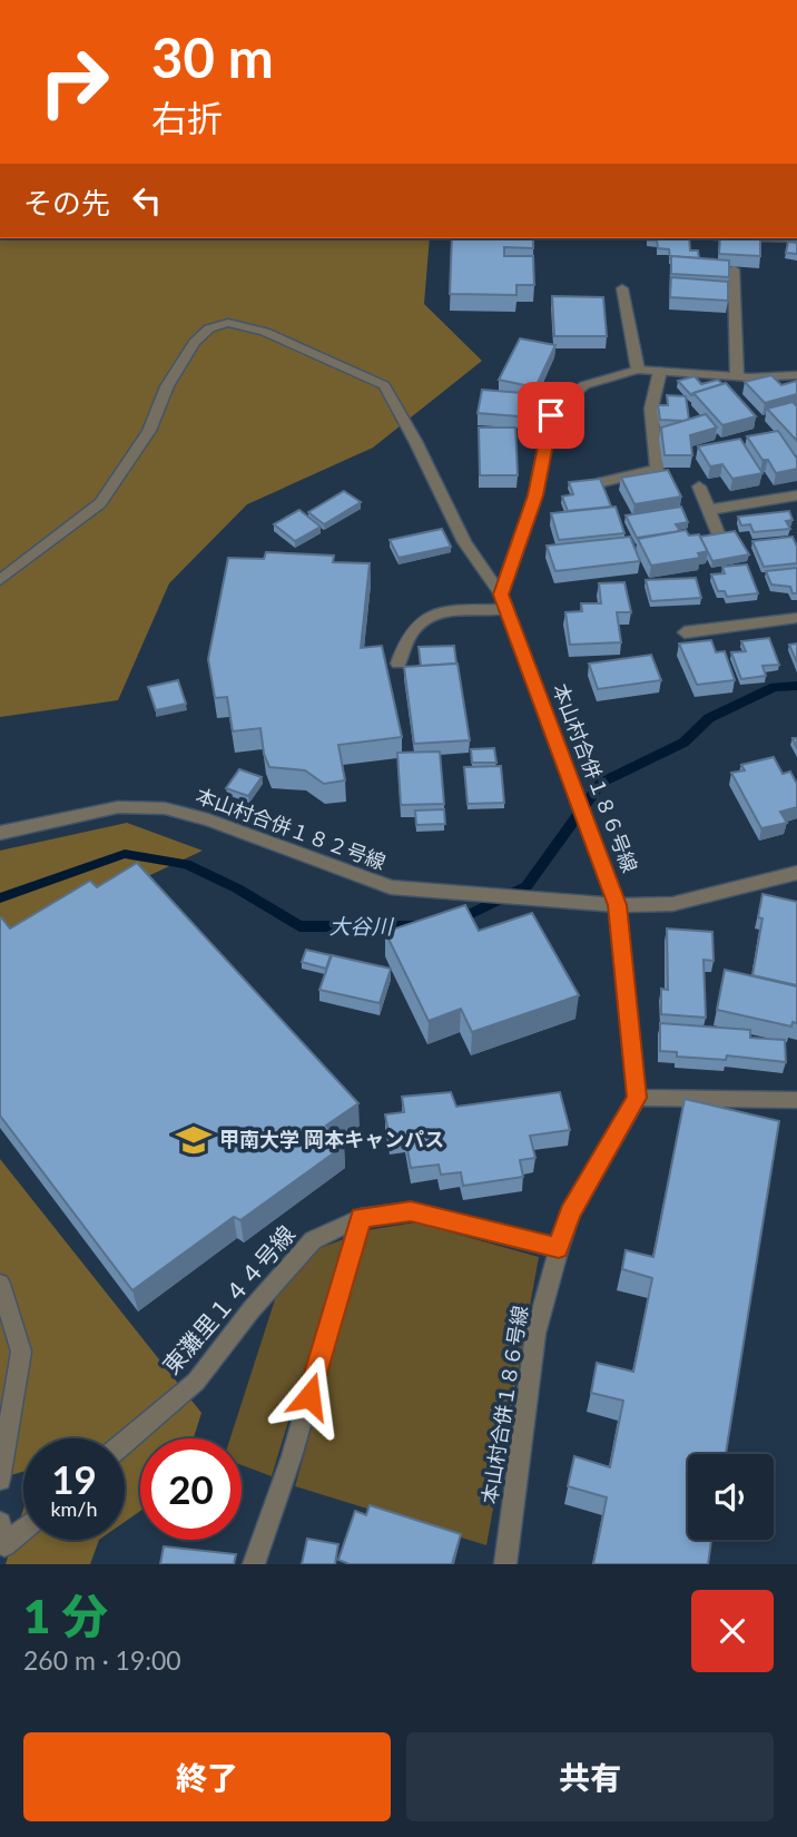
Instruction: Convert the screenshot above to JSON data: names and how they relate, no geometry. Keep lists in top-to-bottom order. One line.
{"streets":{"street":["本山村合併１８６号線","本山村合併１８２号線","東灘里１４４号線"]},"crossings":[["本山村合併１８６号線","本山村合併１８２号線"],["本山村合併１８６号線","東灘里１４４号線"]],"water":["大谷川"],"places":{"school or university":["甲南大学 岡本キャンパス"]},"page":{"turn":["30 m","右折"],"then":"その先","speed":"19 km/h","limit":"20","heading":["1 分","260 m · 19:00"],"buttons":["終了","共有"]}}
